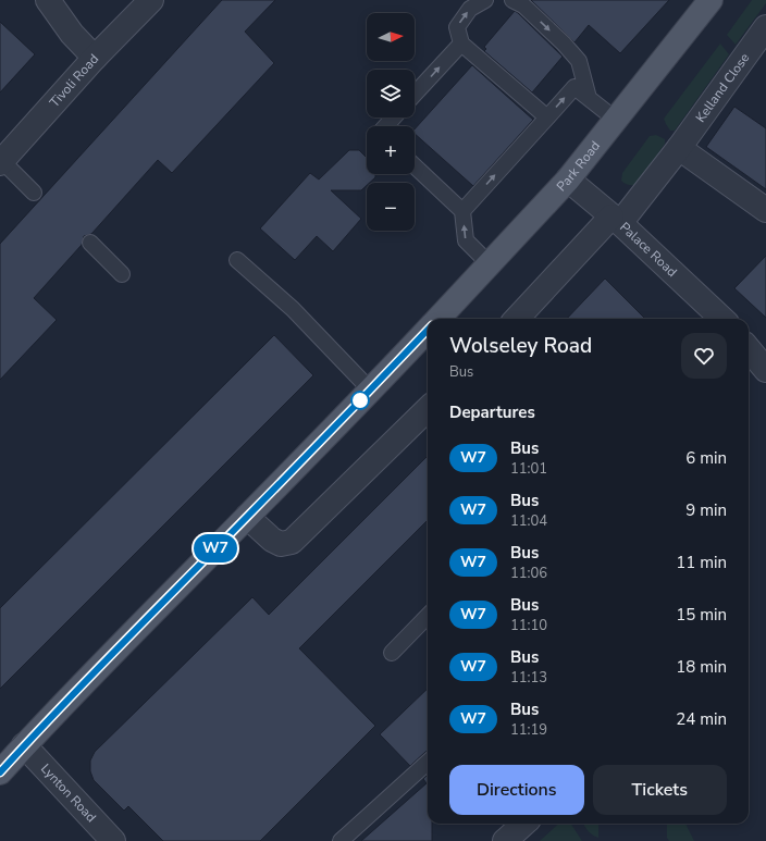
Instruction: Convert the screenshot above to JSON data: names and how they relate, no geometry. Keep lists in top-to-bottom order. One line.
{"streets":{"main road":["Park Road"],"street":["Tivoli Road","Kelland Close","Palace Road","Lynton Road"]},"crossings":[["Kelland Close","Palace Road"],["Park Road","Palace Road"]],"lines":["bus line W7"],"north":"right","page":{"on_map":"W7","map_buttons":["+","−"],"heading":[["Wolseley Road","Bus"],"Departures"],"list":[{"mark":"W7","name":"Bus","note":"11:01","value":"6 min"},{"mark":"W7","name":"Bus","note":"11:04","value":"9 min"},{"mark":"W7","name":"Bus","note":"11:06","value":"11 min"},{"mark":"W7","name":"Bus","note":"11:10","value":"15 min"},{"mark":"W7","name":"Bus","note":"11:13","value":"18 min"},{"mark":"W7","name":"Bus","note":"11:19","value":"24 min"}],"buttons":["Directions","Tickets"]}}
